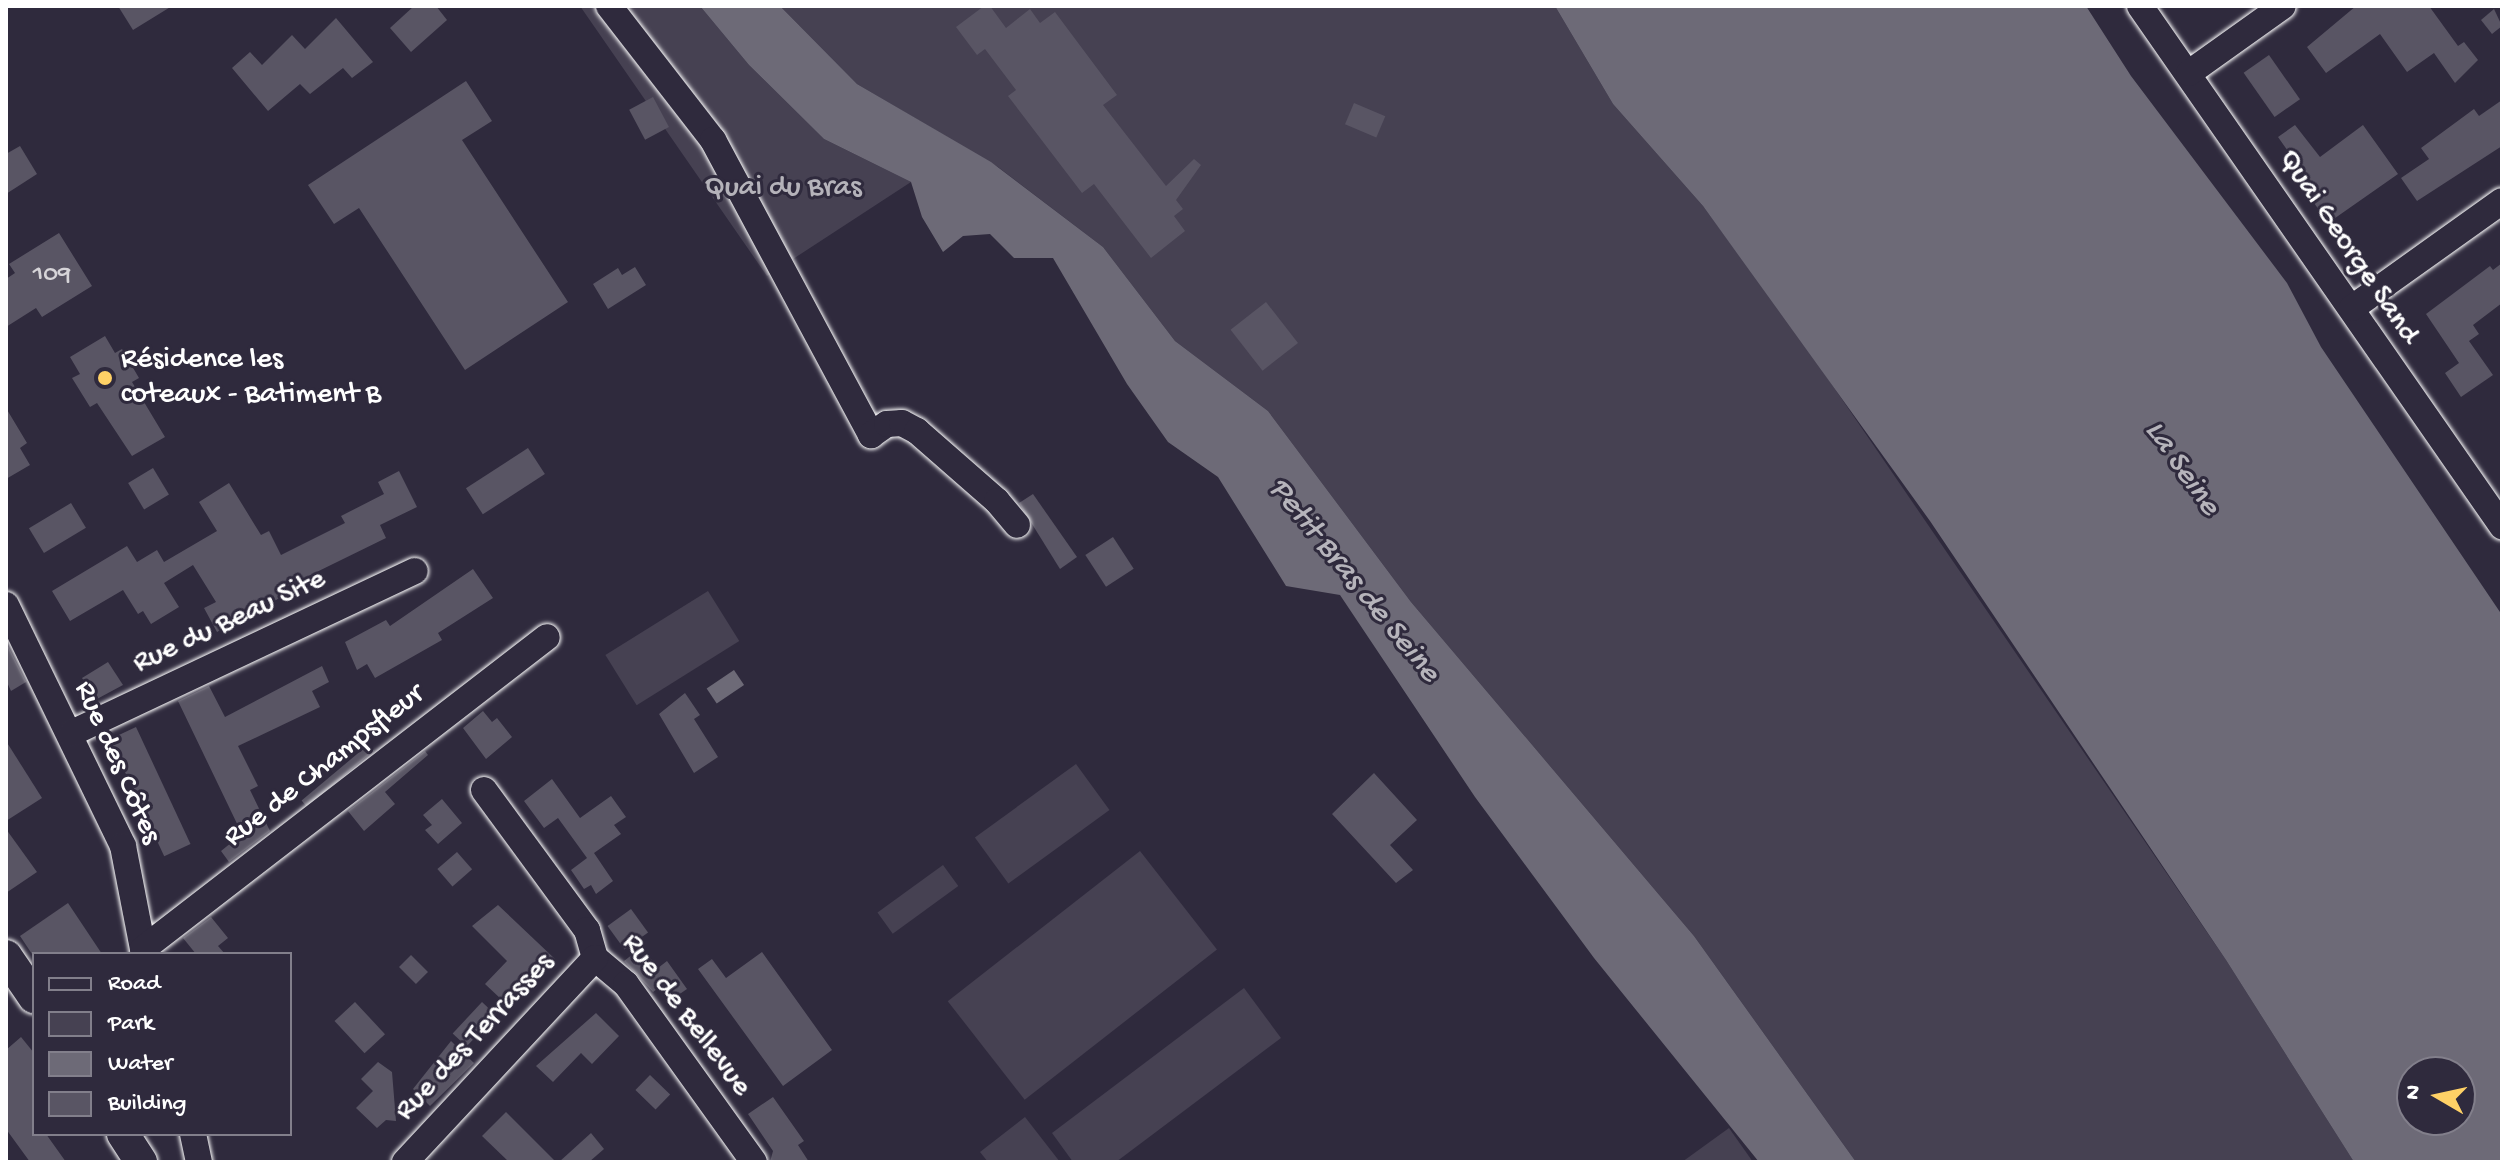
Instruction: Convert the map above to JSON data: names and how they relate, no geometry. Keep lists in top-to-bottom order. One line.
{"streets":{"street":["Quai George Sand","Rue du Beau Site","Rue des Côtes","Rue de Champsfleur","Rue de Bellevue","Rue des Terrasses"]},"crossings":[["Rue du Beau Site","Rue des Côtes"],["Rue des Côtes","Rue de Champsfleur"],["Rue de Bellevue","Rue des Terrasses"]],"water":["La Seine","Petit Bras de Seine"],"parks":["Quai du Bras"],"places":["Résidence les coteaux - Batiment B"],"house_numbers":["109"],"legend":["Road","Park","Water","Building"],"north":"left"}
